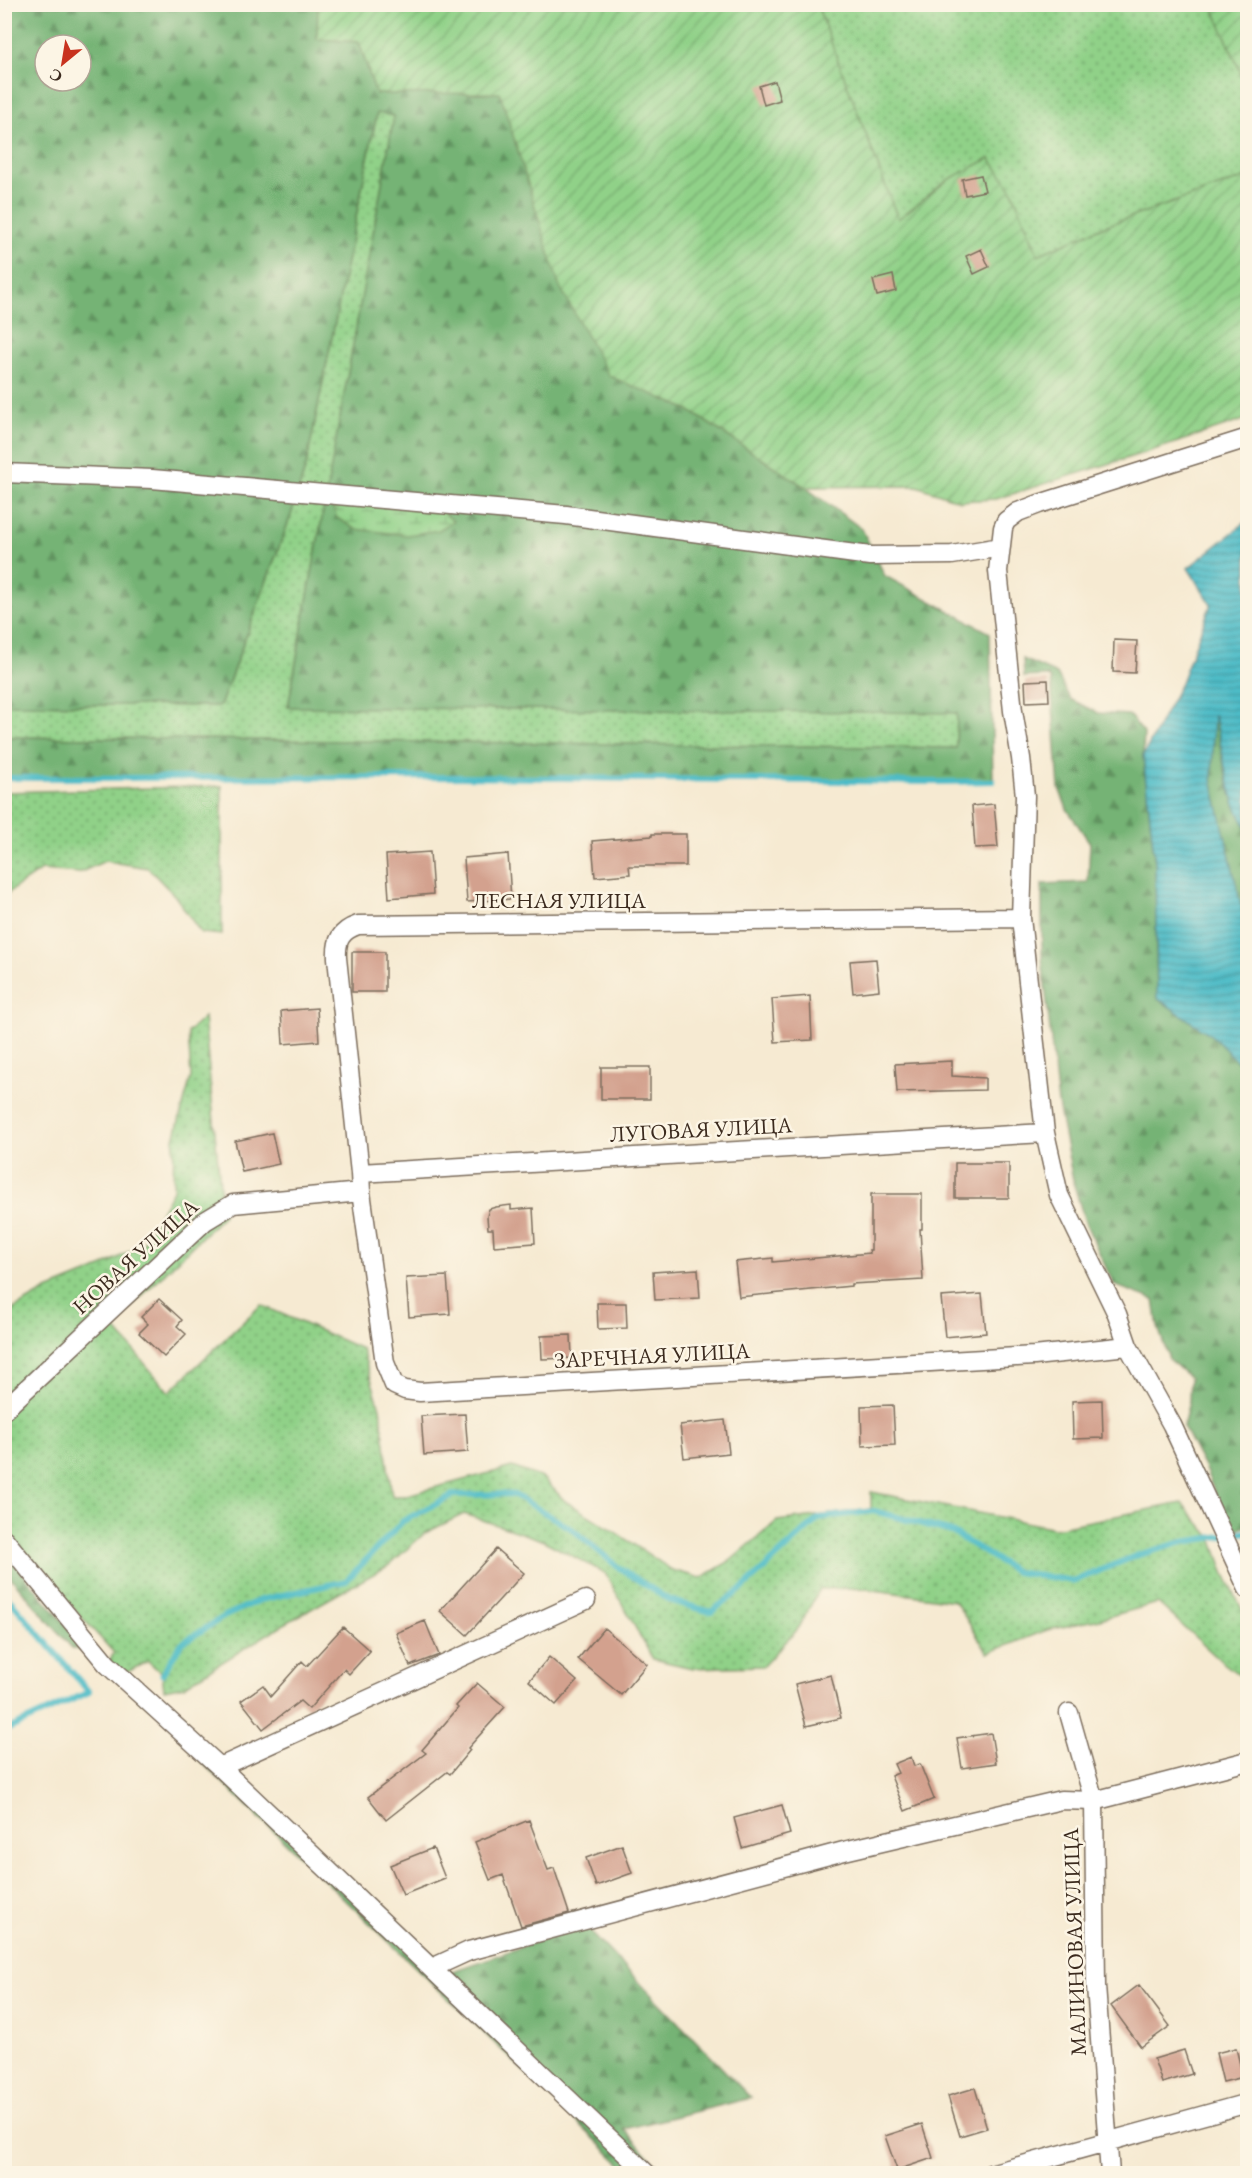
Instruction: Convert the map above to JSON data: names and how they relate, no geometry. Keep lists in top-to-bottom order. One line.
{"streets":{"street":["ЛЕСНАЯ УЛИЦА","ЛУГОВАЯ УЛИЦА","НОВАЯ УЛИЦА","ЗАРЕЧНАЯ УЛИЦА","МАЛИНОВАЯ УЛИЦА"]},"crossings":[["ЛЕСНАЯ УЛИЦА","ЛУГОВАЯ УЛИЦА"],["ЛЕСНАЯ УЛИЦА","ЗАРЕЧНАЯ УЛИЦА"],["ЛУГОВАЯ УЛИЦА","ЗАРЕЧНАЯ УЛИЦА"],["НОВАЯ УЛИЦА","ЗАРЕЧНАЯ УЛИЦА"]],"north":"bottom left"}
